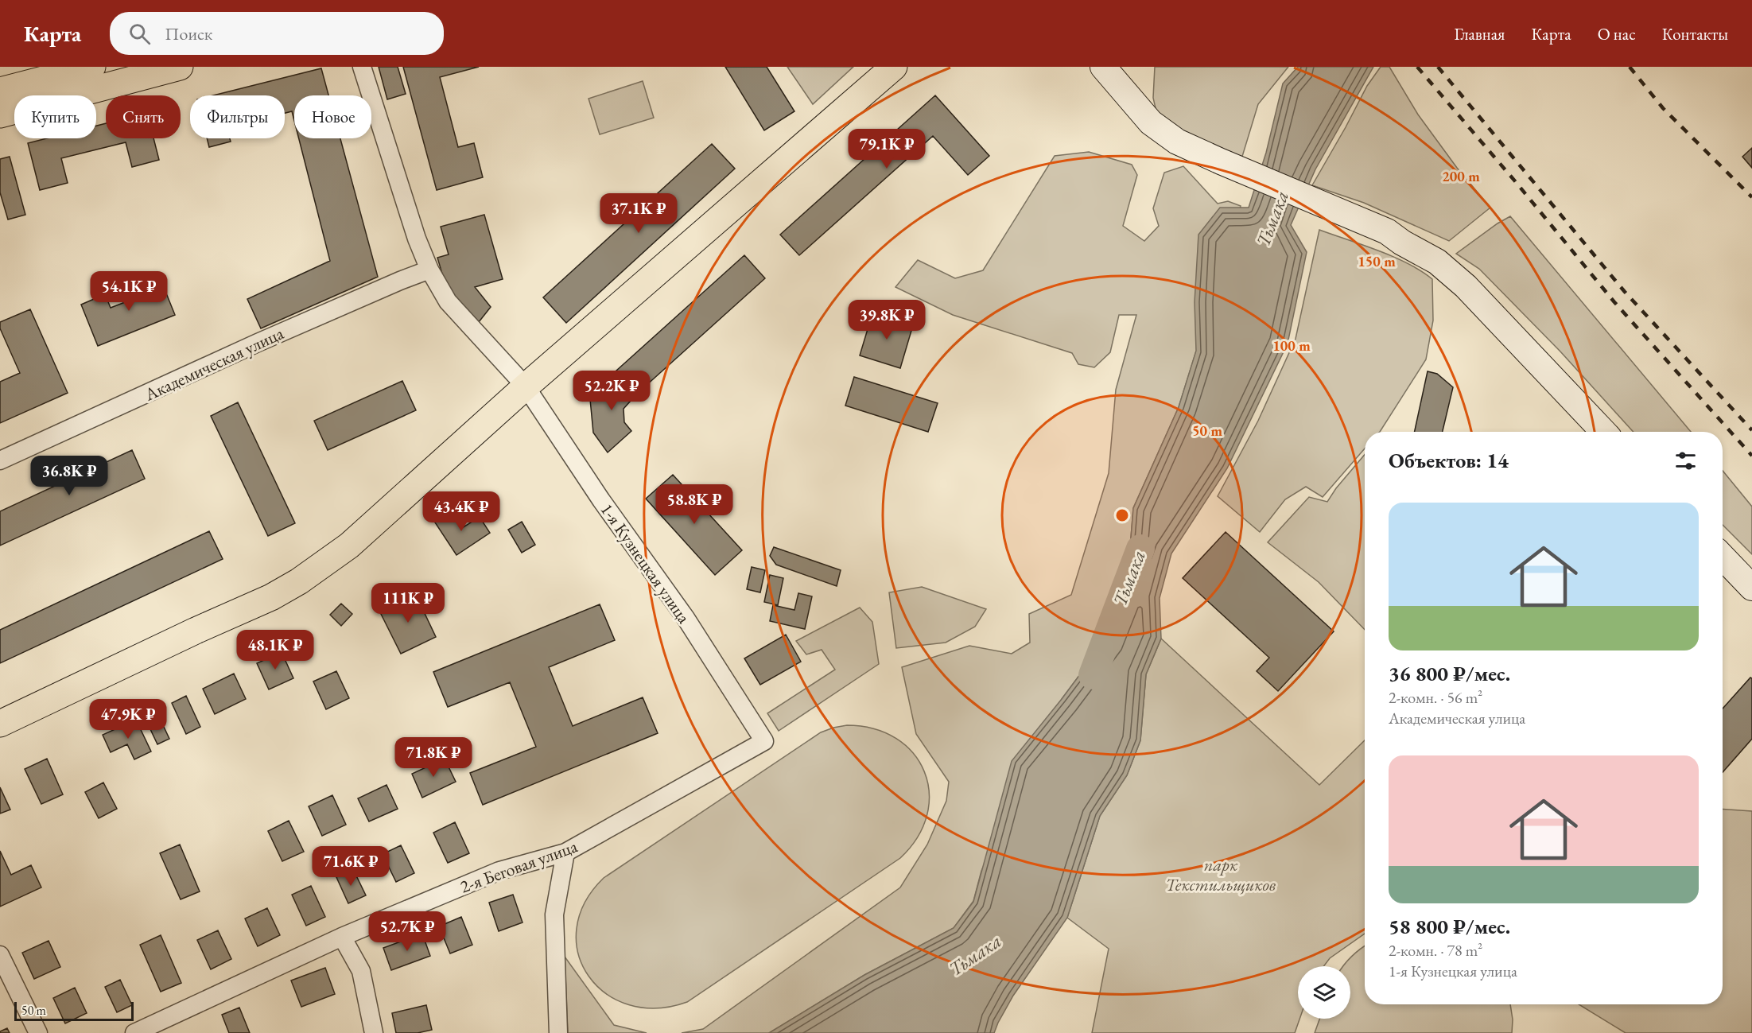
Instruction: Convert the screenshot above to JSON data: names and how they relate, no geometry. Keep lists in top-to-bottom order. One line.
{"streets":{"street":["Академическая улица","1-я Кузнецкая улица","2-я Беговая улица"]},"crossings":[["Академическая улица","1-я Кузнецкая улица"],["1-я Кузнецкая улица","2-я Беговая улица"]],"water":["Тьмака"],"parks":["парк Текстильщиков"],"scale_bar":"50 m","page":{"header":"Карта","search":"Поиск","nav":["Главная","Карта","О нас","Контакты"],"chip":["Купить","Снять","Фильтры","Новое"],"price":["79.1K ₽","37.1K ₽","54.1K ₽","39.8K ₽","52.2K ₽","36.8K ₽","58.8K ₽","43.4K ₽","111K ₽","48.1K ₽","47.9K ₽","71.8K ₽","71.6K ₽","52.7K ₽"],"heading":"Объектов: 14","list":[{"name":"36 800 ₽/мес.","note":"2-комн. · 56 m² · Академическая улица"},{"name":"58 800 ₽/мес.","note":"2-комн. · 78 m² · 1-я Кузнецкая улица"}],"scale":"50 m"},"rings":["200 m","150 m","100 m","50 m"]}
